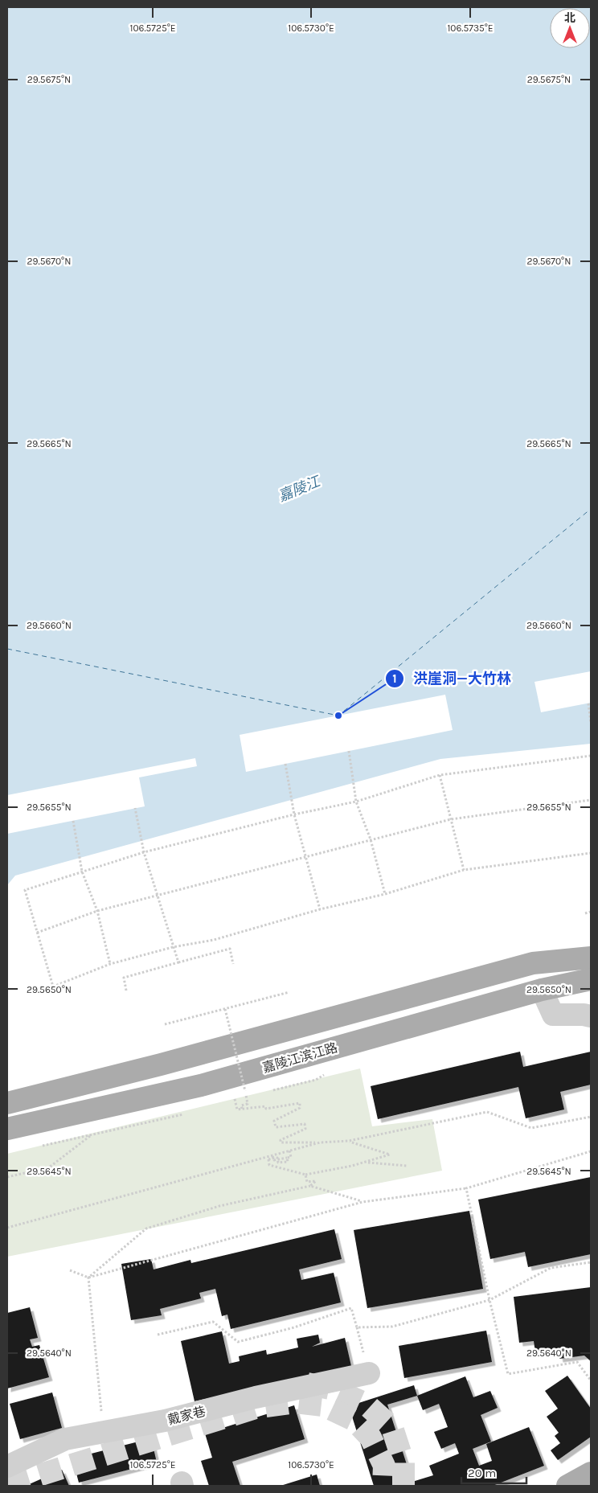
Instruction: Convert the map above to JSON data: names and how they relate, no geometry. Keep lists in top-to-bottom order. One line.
{"streets":{"main road":["嘉陵江滨江路"],"street":["戴家巷"]},"water":["嘉陵江"],"places":["洪崖洞—大竹林"],"scale_bar":"20 m","north":"top","coordinates":["106.5725°E","106.5730°E","106.5735°E","29.5675°N","29.5670°N","29.5665°N","29.5660°N","29.5655°N","29.5650°N","29.5645°N","29.5640°N"]}
